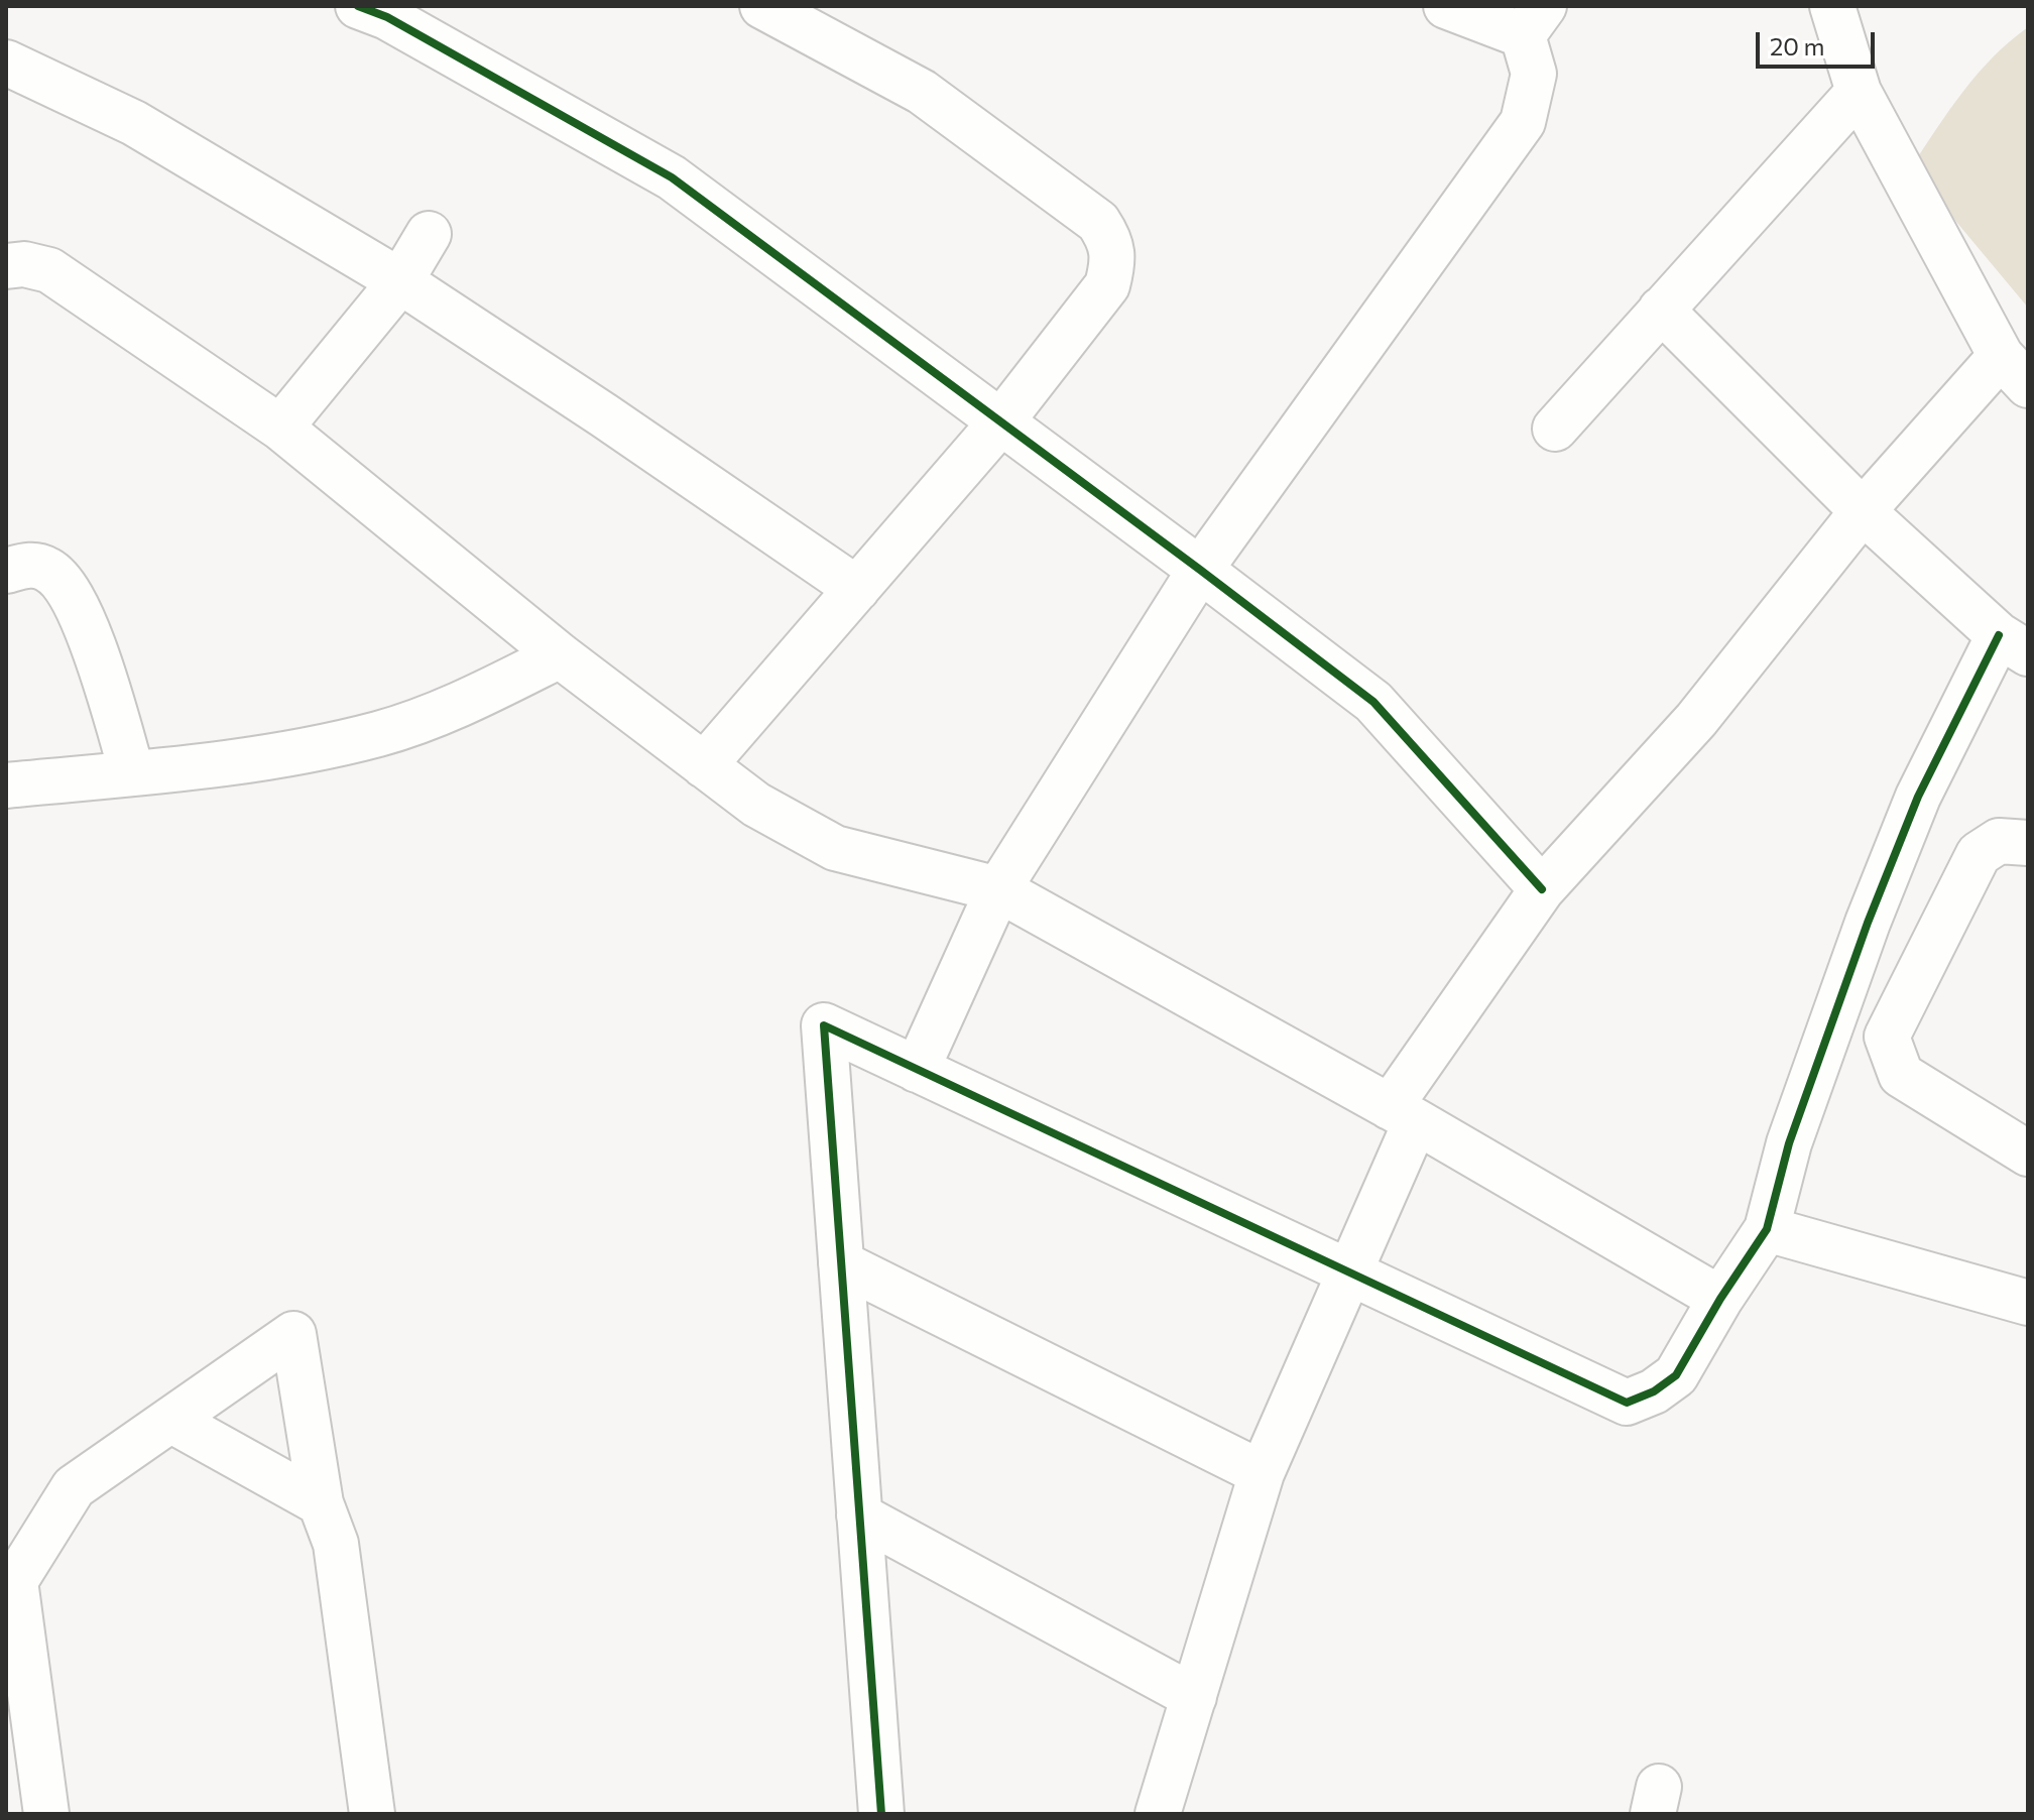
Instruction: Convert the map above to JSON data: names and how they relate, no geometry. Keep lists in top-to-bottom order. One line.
{"scale_bar":"20 m"}
